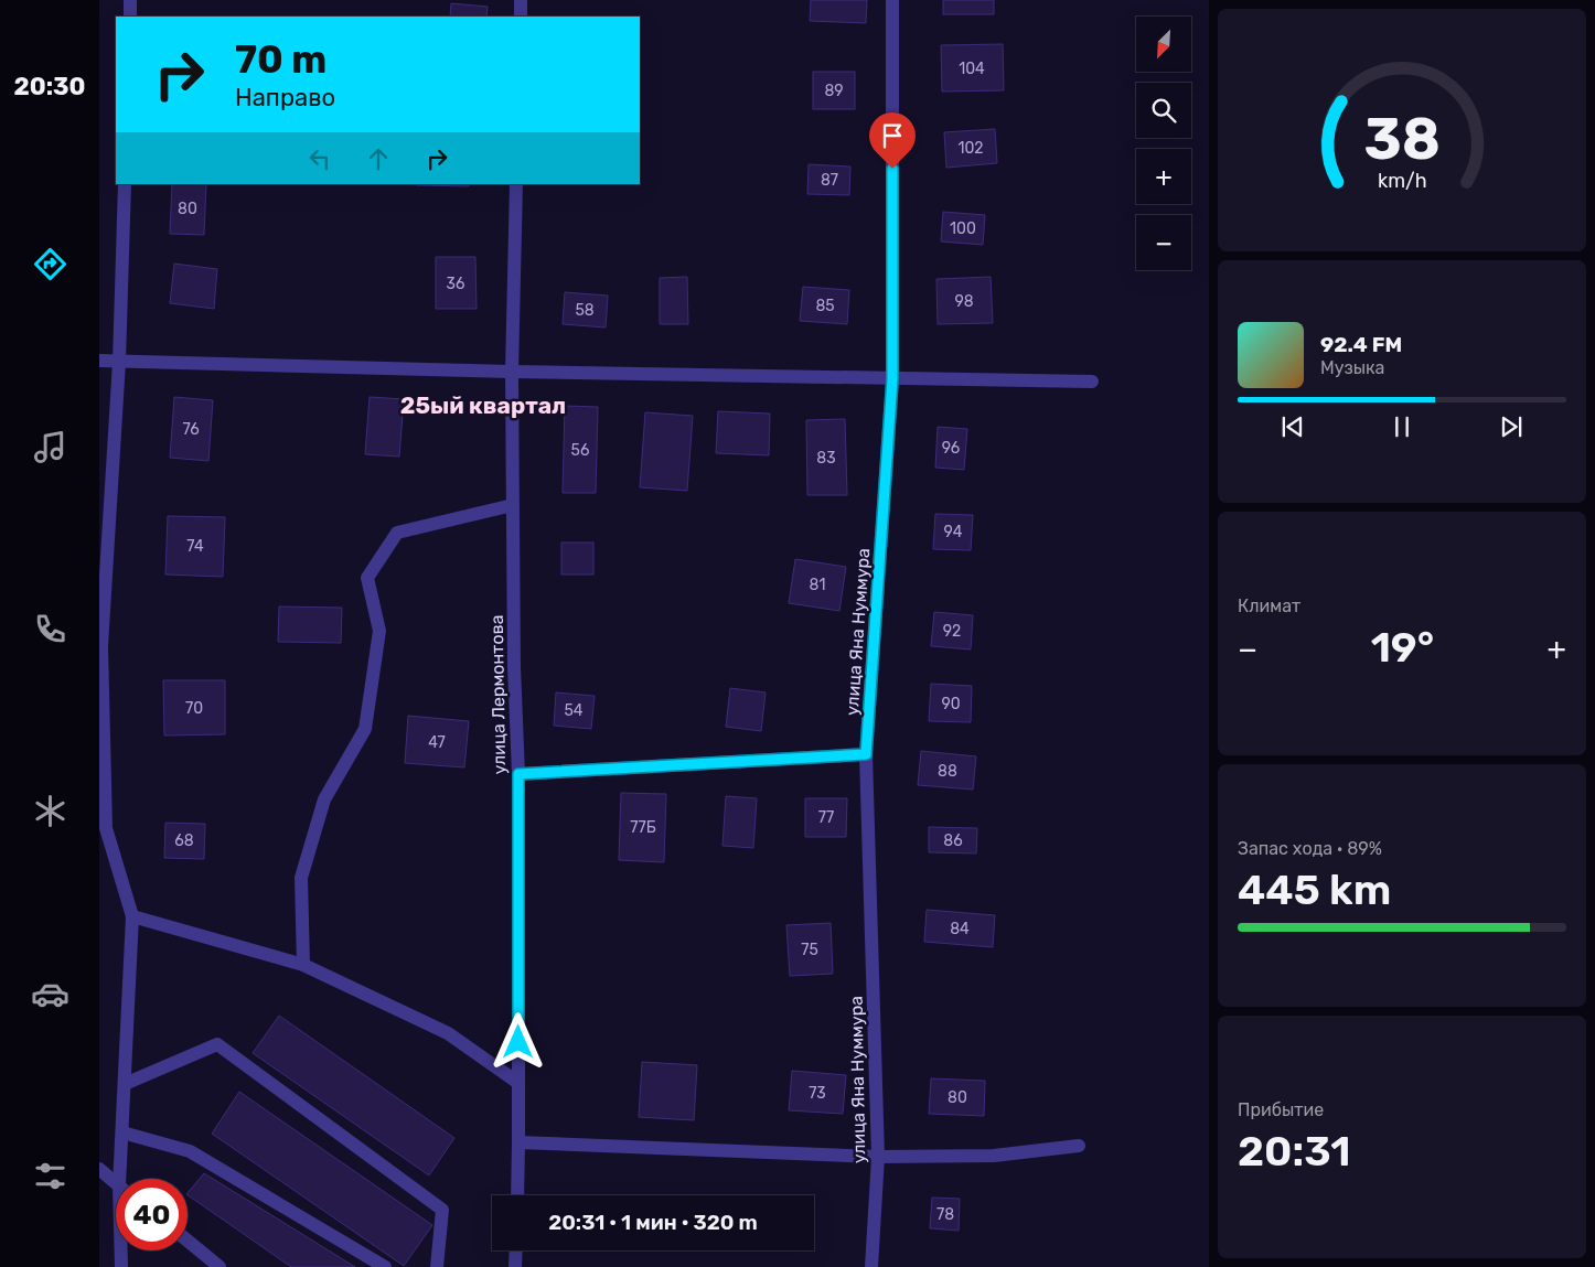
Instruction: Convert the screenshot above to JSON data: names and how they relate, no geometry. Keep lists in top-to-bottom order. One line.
{"streets":{"street":["улица Яна Нуммура","улица Лермонтова"]},"districts":["25ый квартал"],"house_numbers":["104","89","102","87","80","100","36","98","85","58","76","96","56","83","94","74","81","92","90","70","54","47","88","77","77Б","68","86","84","75","73","80","78"],"north":"bottom left","page":{"tabs":"20:30","map_buttons":["+","−"],"turn":["70 m","Направо"],"song":["92.4 FM","Музыка"],"tile":["Климат",["Запас хода · 89%","445 km"],["Прибытие","20:31"]],"heat":["−","19°","+"],"limit":"40","trip":"20:31 · 1 мин · 320 m","gauge":["38","km/h"]}}
